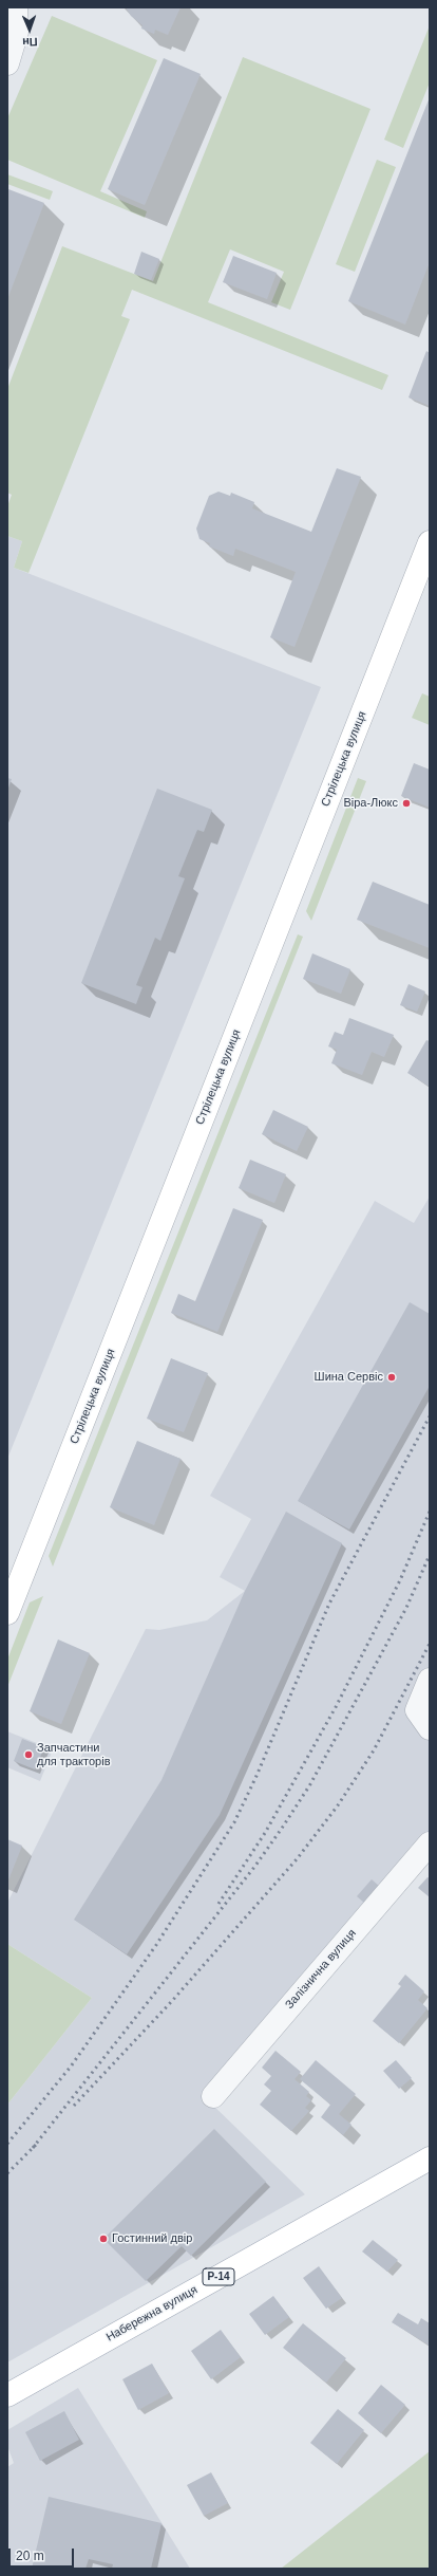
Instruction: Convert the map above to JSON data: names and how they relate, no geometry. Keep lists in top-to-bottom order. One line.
{"streets":{"street":["Стрілецька вулиця","Залізнична вулиця","Р-14","Набережна вулиця"]},"places":["Віра-Люкс","Шина Сервіс","Запчастини для тракторів","Гостинний двір"],"scale_bar":"20 m","north":"bottom"}
